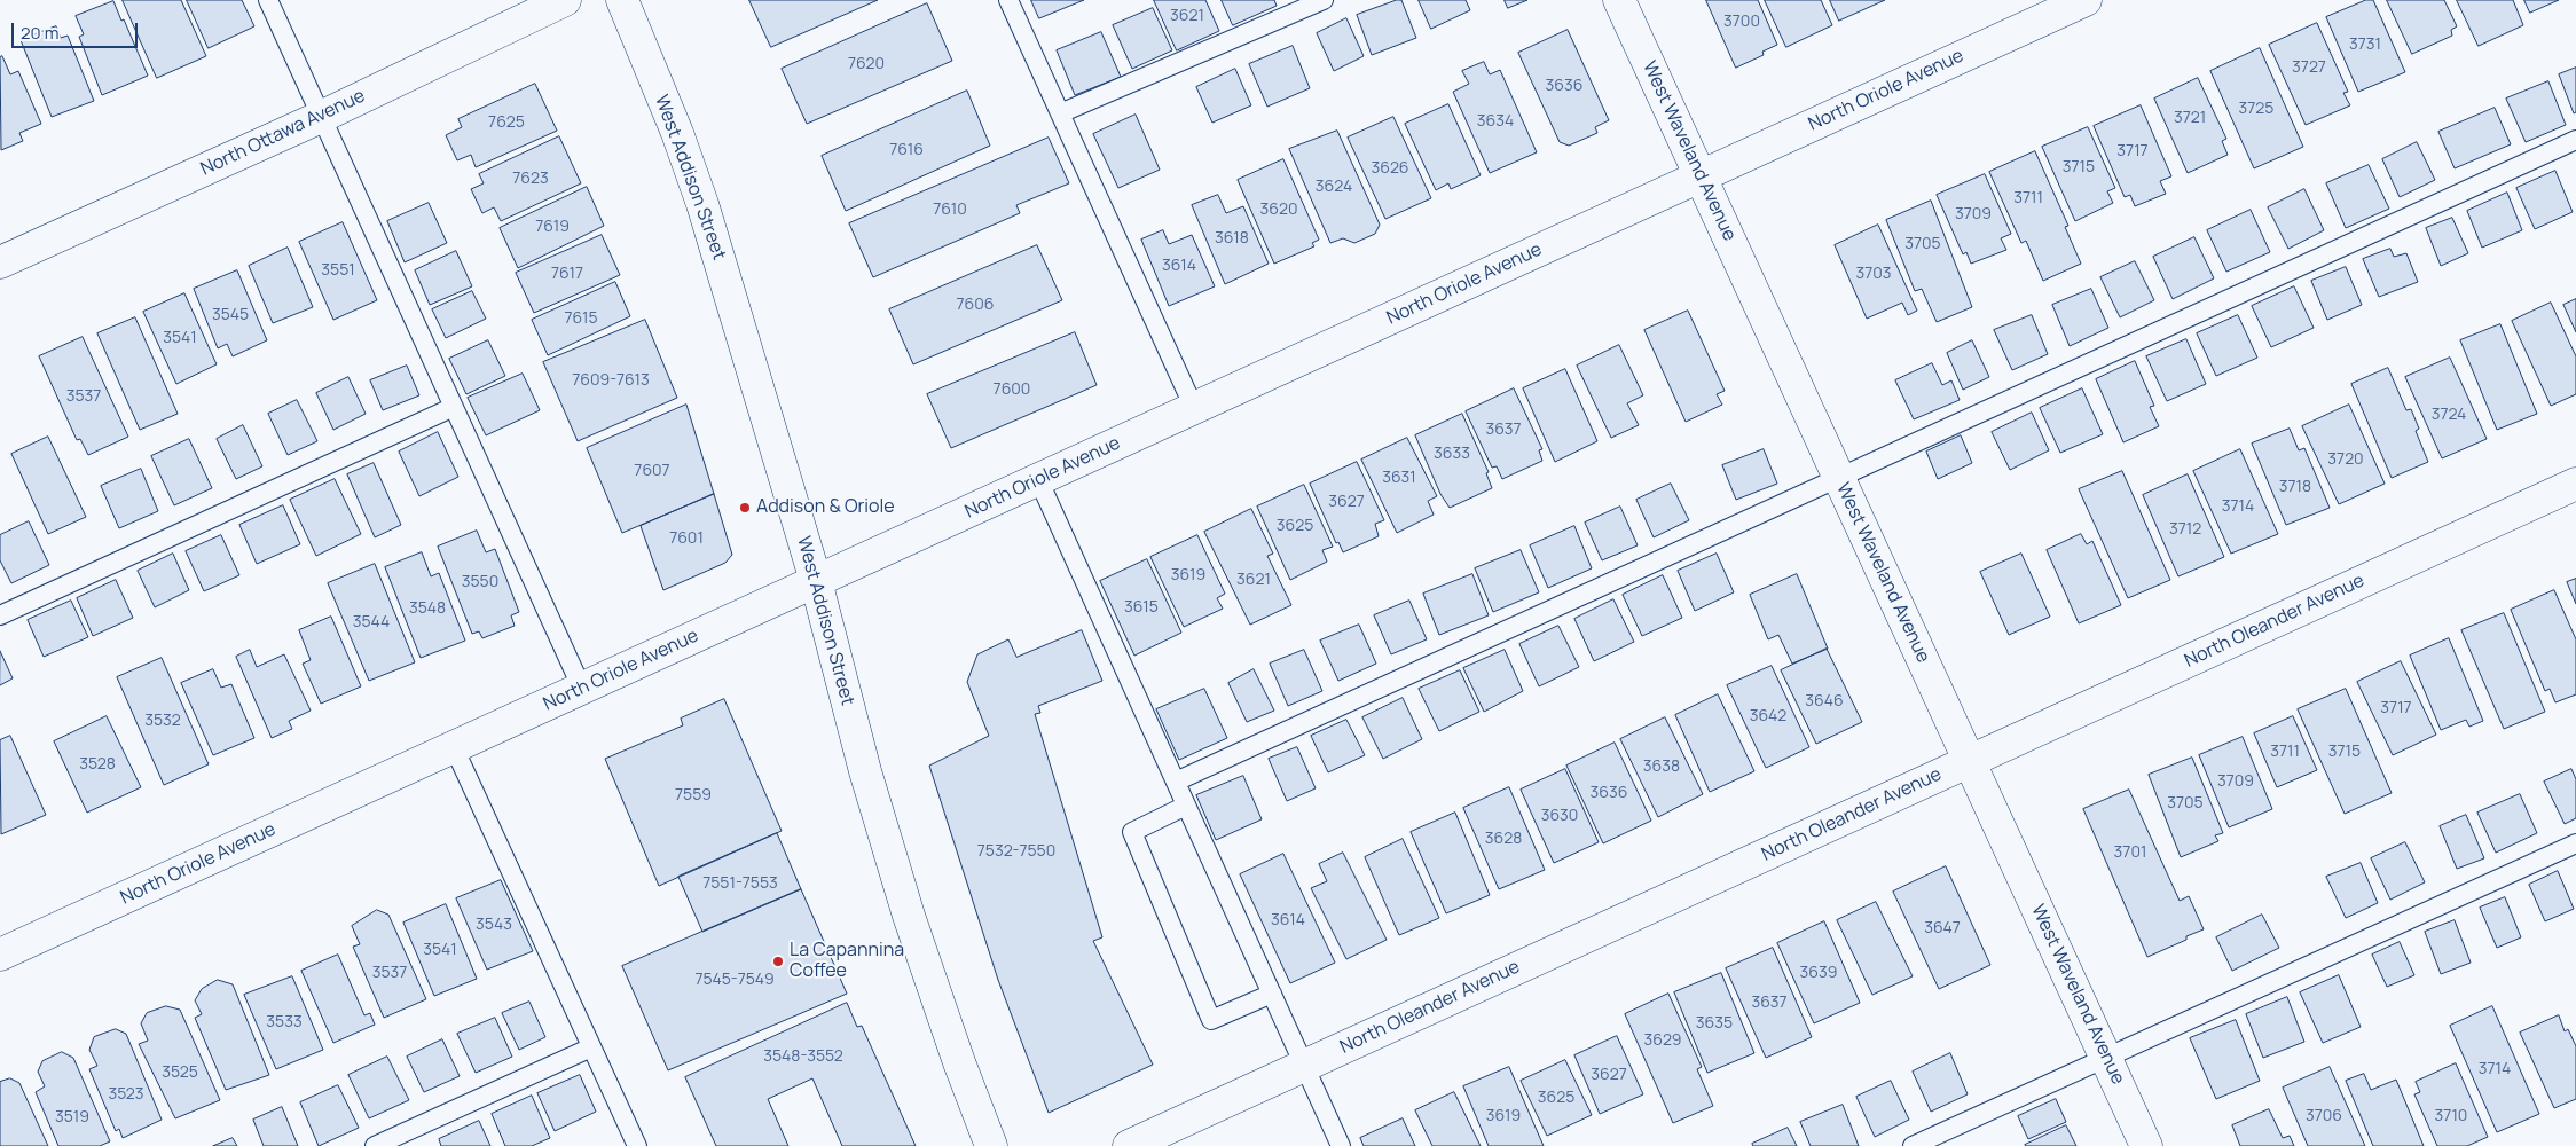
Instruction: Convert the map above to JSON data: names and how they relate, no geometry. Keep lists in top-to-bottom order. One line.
{"streets":{"street":["North Oriole Avenue","North Ottawa Avenue","West Waveland Avenue","West Addison Street","North Oleander Avenue"]},"crossings":[["North Oriole Avenue","West Waveland Avenue"],["North Oriole Avenue","West Addison Street"],["West Waveland Avenue","North Oleander Avenue"]],"places":["Addison & Oriole","La Capannina Coffee"],"house_numbers":["3621","3700","3731","7620","3727","3636","3725","3721","3634","7625","7616","3717","3715","3626","7623","3624","3711","7610","3620","3709","7619","3618","3705","3614","3551","7617","3703","7606","3545","7615","3541","7609-7613","7600","3537","3724","3637","3633","3720","7607","3631","3718","3627","3714","3625","3712","7601","3619","3621","3550","3615","3548","3544","3646","3717","3642","3532","3711","3715","3528","3638","3709","3636","7559","3705","3630","3628","7532-7550","3701","7551-7553","3614","3543","3647","3541","3537","3639","7545-7549","3637","3533","3635","3629","3548-3552","3714","3525","3627","3523","3625","3619","3706","3710","3519"],"scale_bar":"20 m"}
